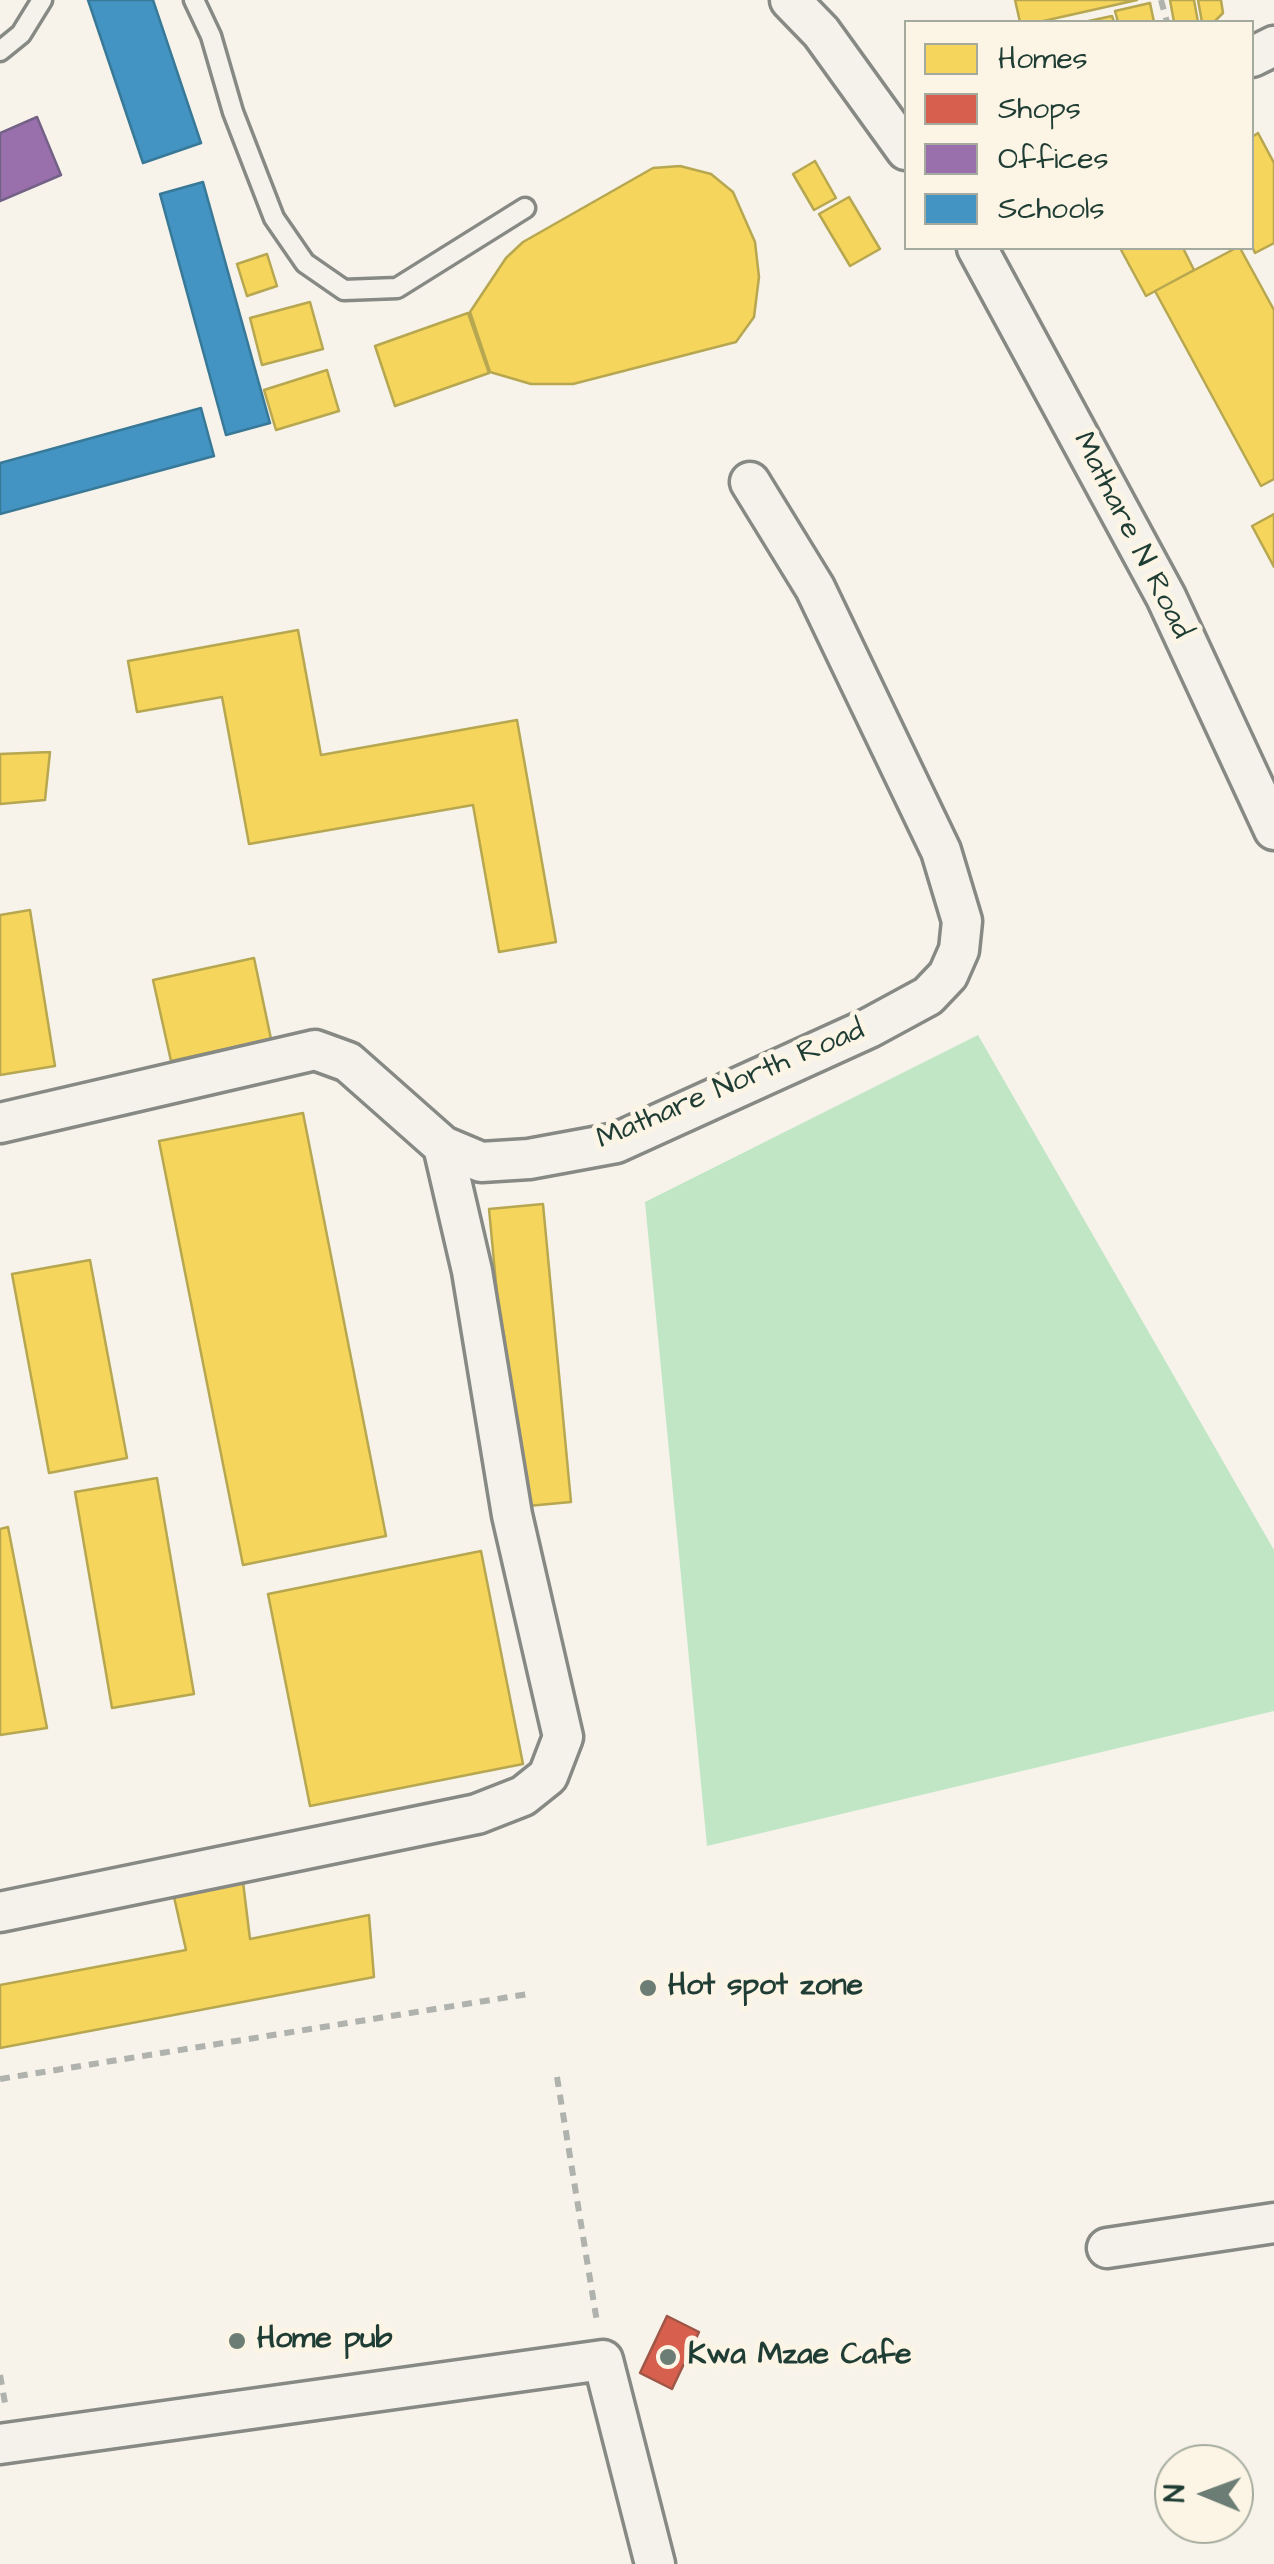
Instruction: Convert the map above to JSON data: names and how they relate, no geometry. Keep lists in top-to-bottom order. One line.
{"streets":{"street":["Mathare N Road","Mathare North Road"]},"places":["Hot spot zone","Home pub","Kwa Mzae Cafe"],"legend":["Homes","Shops","Offices","Schools"],"north":"left"}
